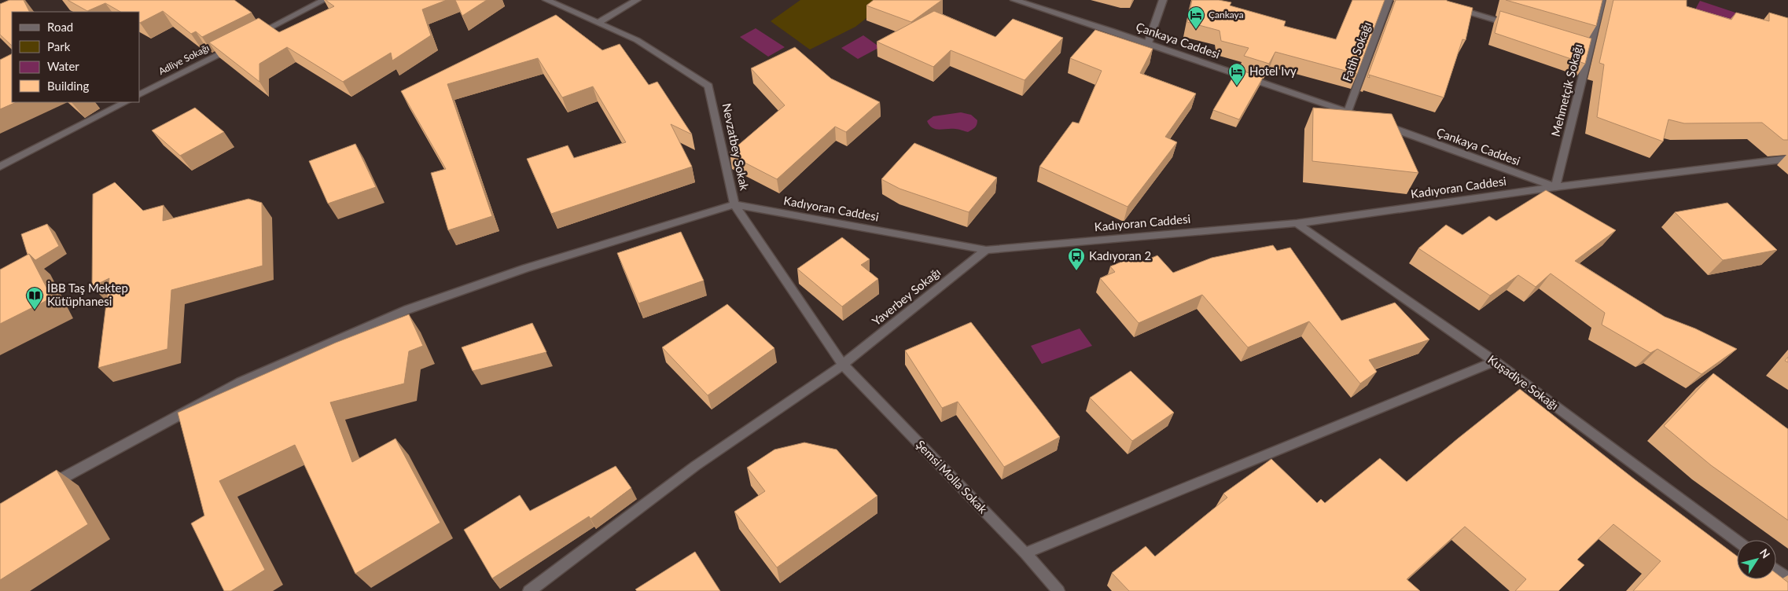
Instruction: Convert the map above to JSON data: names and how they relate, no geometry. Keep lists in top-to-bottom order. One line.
{"streets":{"street":["Çankaya Caddesi","Fatih Sokağı","Adliye Sokağı","Mehmetçik Sokağı","Nevzatbey Sokak","Kadıyoran Caddesi","Yaverbey Sokağı","Kuşadiye Sokağı","Şemsi Molla Sokak"]},"crossings":[["Çankaya Caddesi","Fatih Sokağı"],["Çankaya Caddesi","Mehmetçik Sokağı"],["Çankaya Caddesi","Kadıyoran Caddesi"],["Mehmetçik Sokağı","Kadıyoran Caddesi"],["Nevzatbey Sokak","Kadıyoran Caddesi"],["Nevzatbey Sokak","Yaverbey Sokağı"],["Nevzatbey Sokak","Şemsi Molla Sokak"],["Kadıyoran Caddesi","Yaverbey Sokağı"],["Kadıyoran Caddesi","Kuşadiye Sokağı"],["Yaverbey Sokağı","Şemsi Molla Sokak"]],"places":{"hotel":["Çankaya","Hotel Ivy"],"bus stop":["Kadıyoran 2"],"library":["İBB Taş Mektep Kütüphanesi"]},"legend":["Road","Park","Water","Building"],"north":"top right"}
